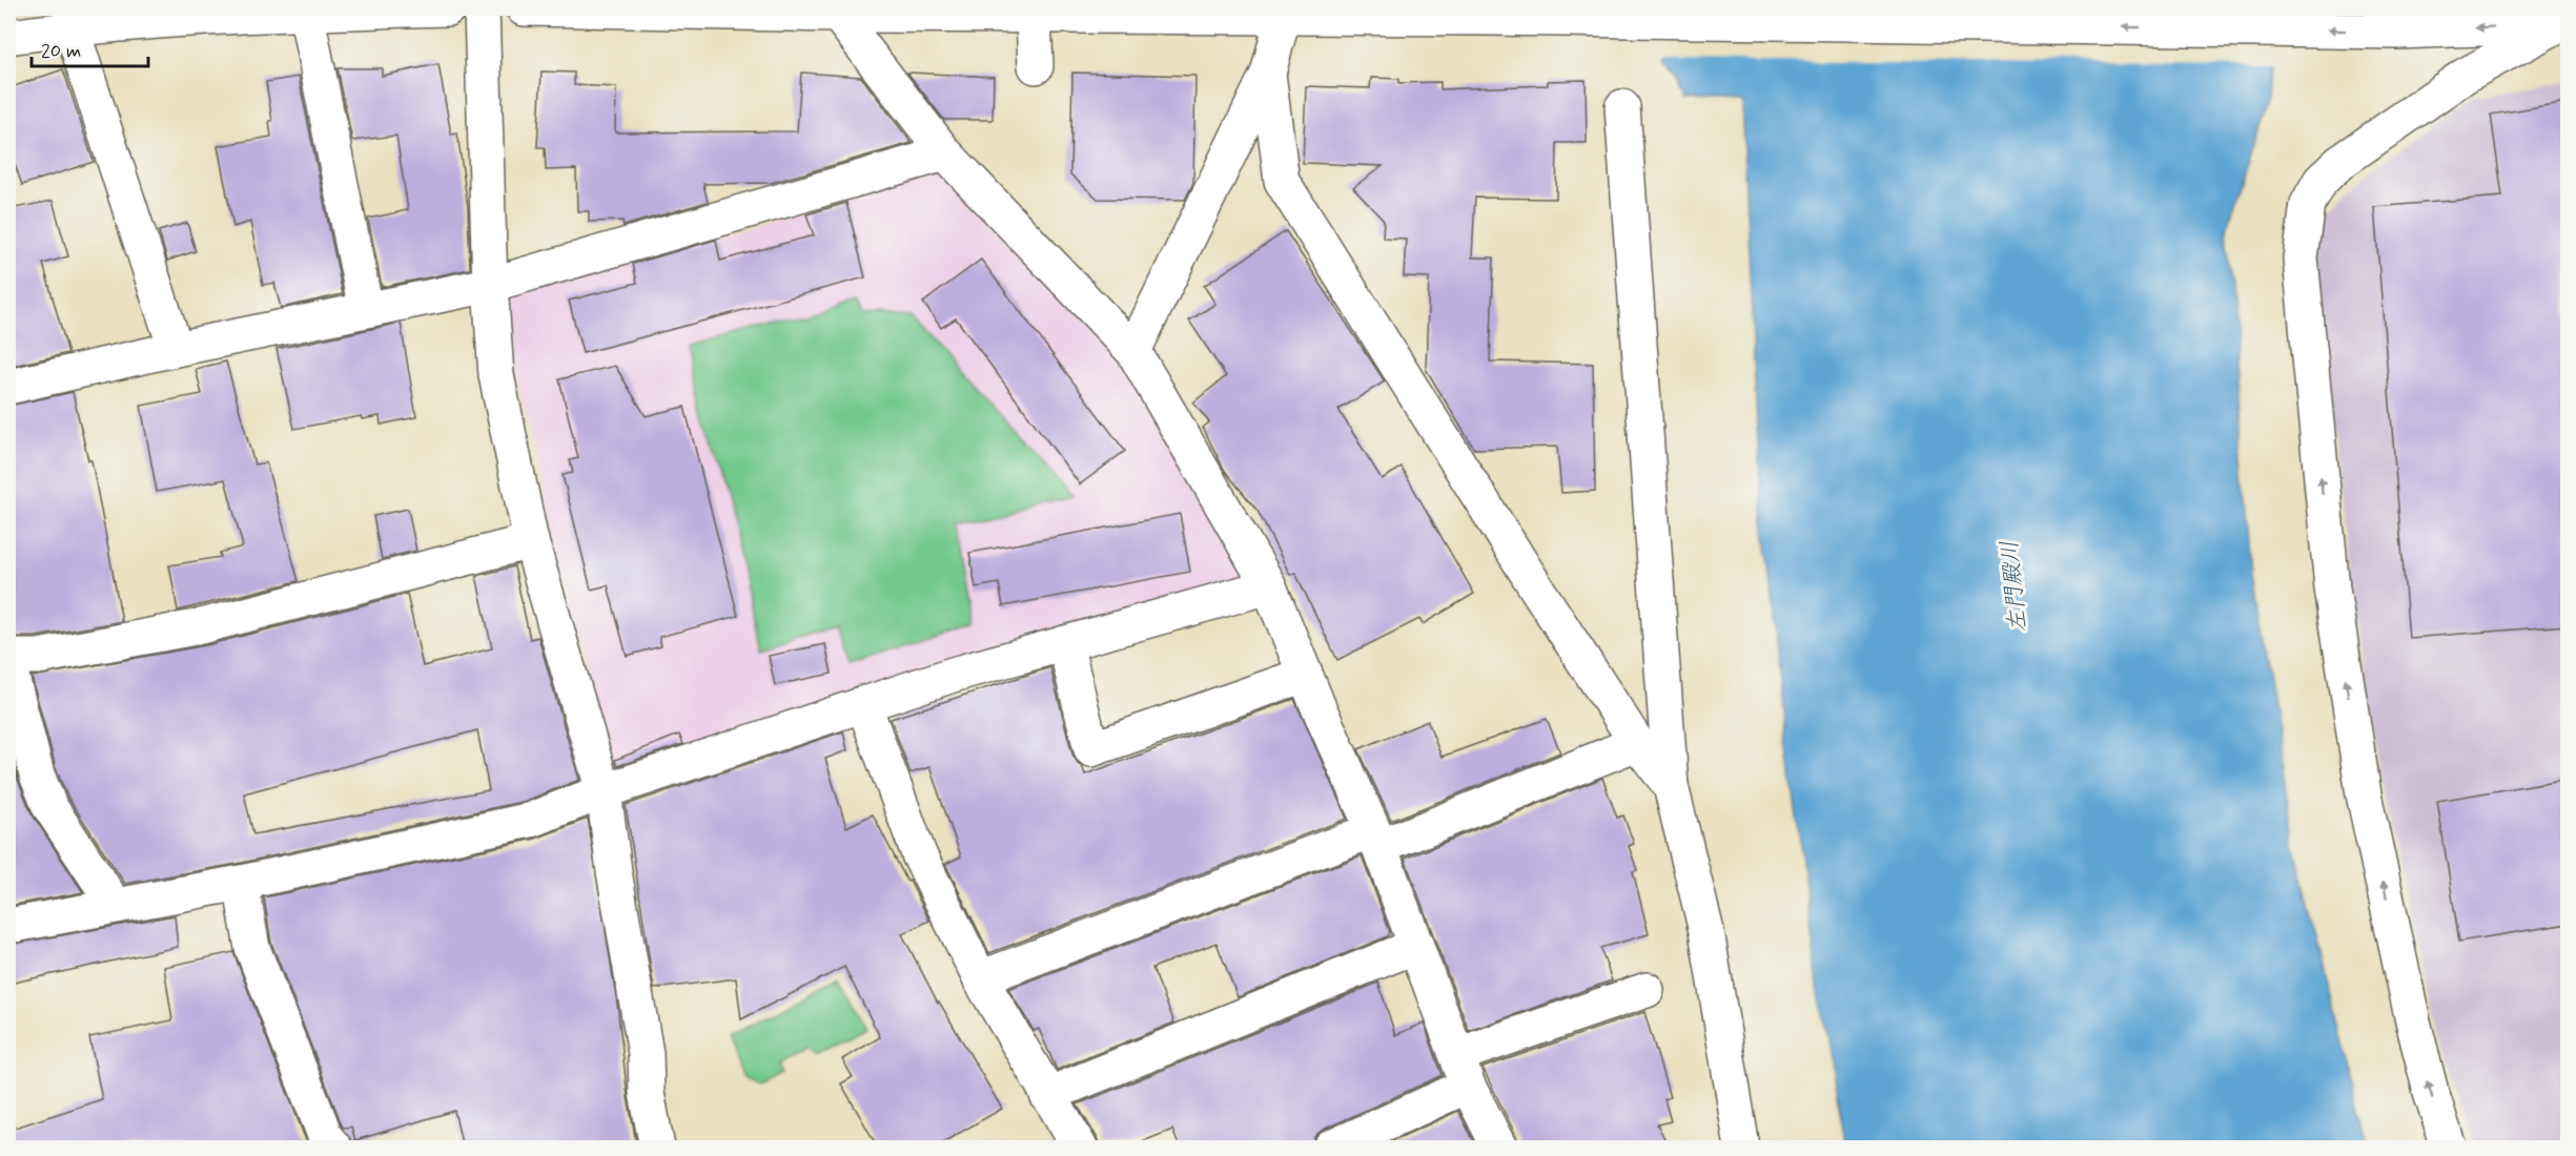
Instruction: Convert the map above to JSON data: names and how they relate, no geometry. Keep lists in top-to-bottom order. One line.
{"water":["左門殿川"],"scale_bar":"20 m"}
